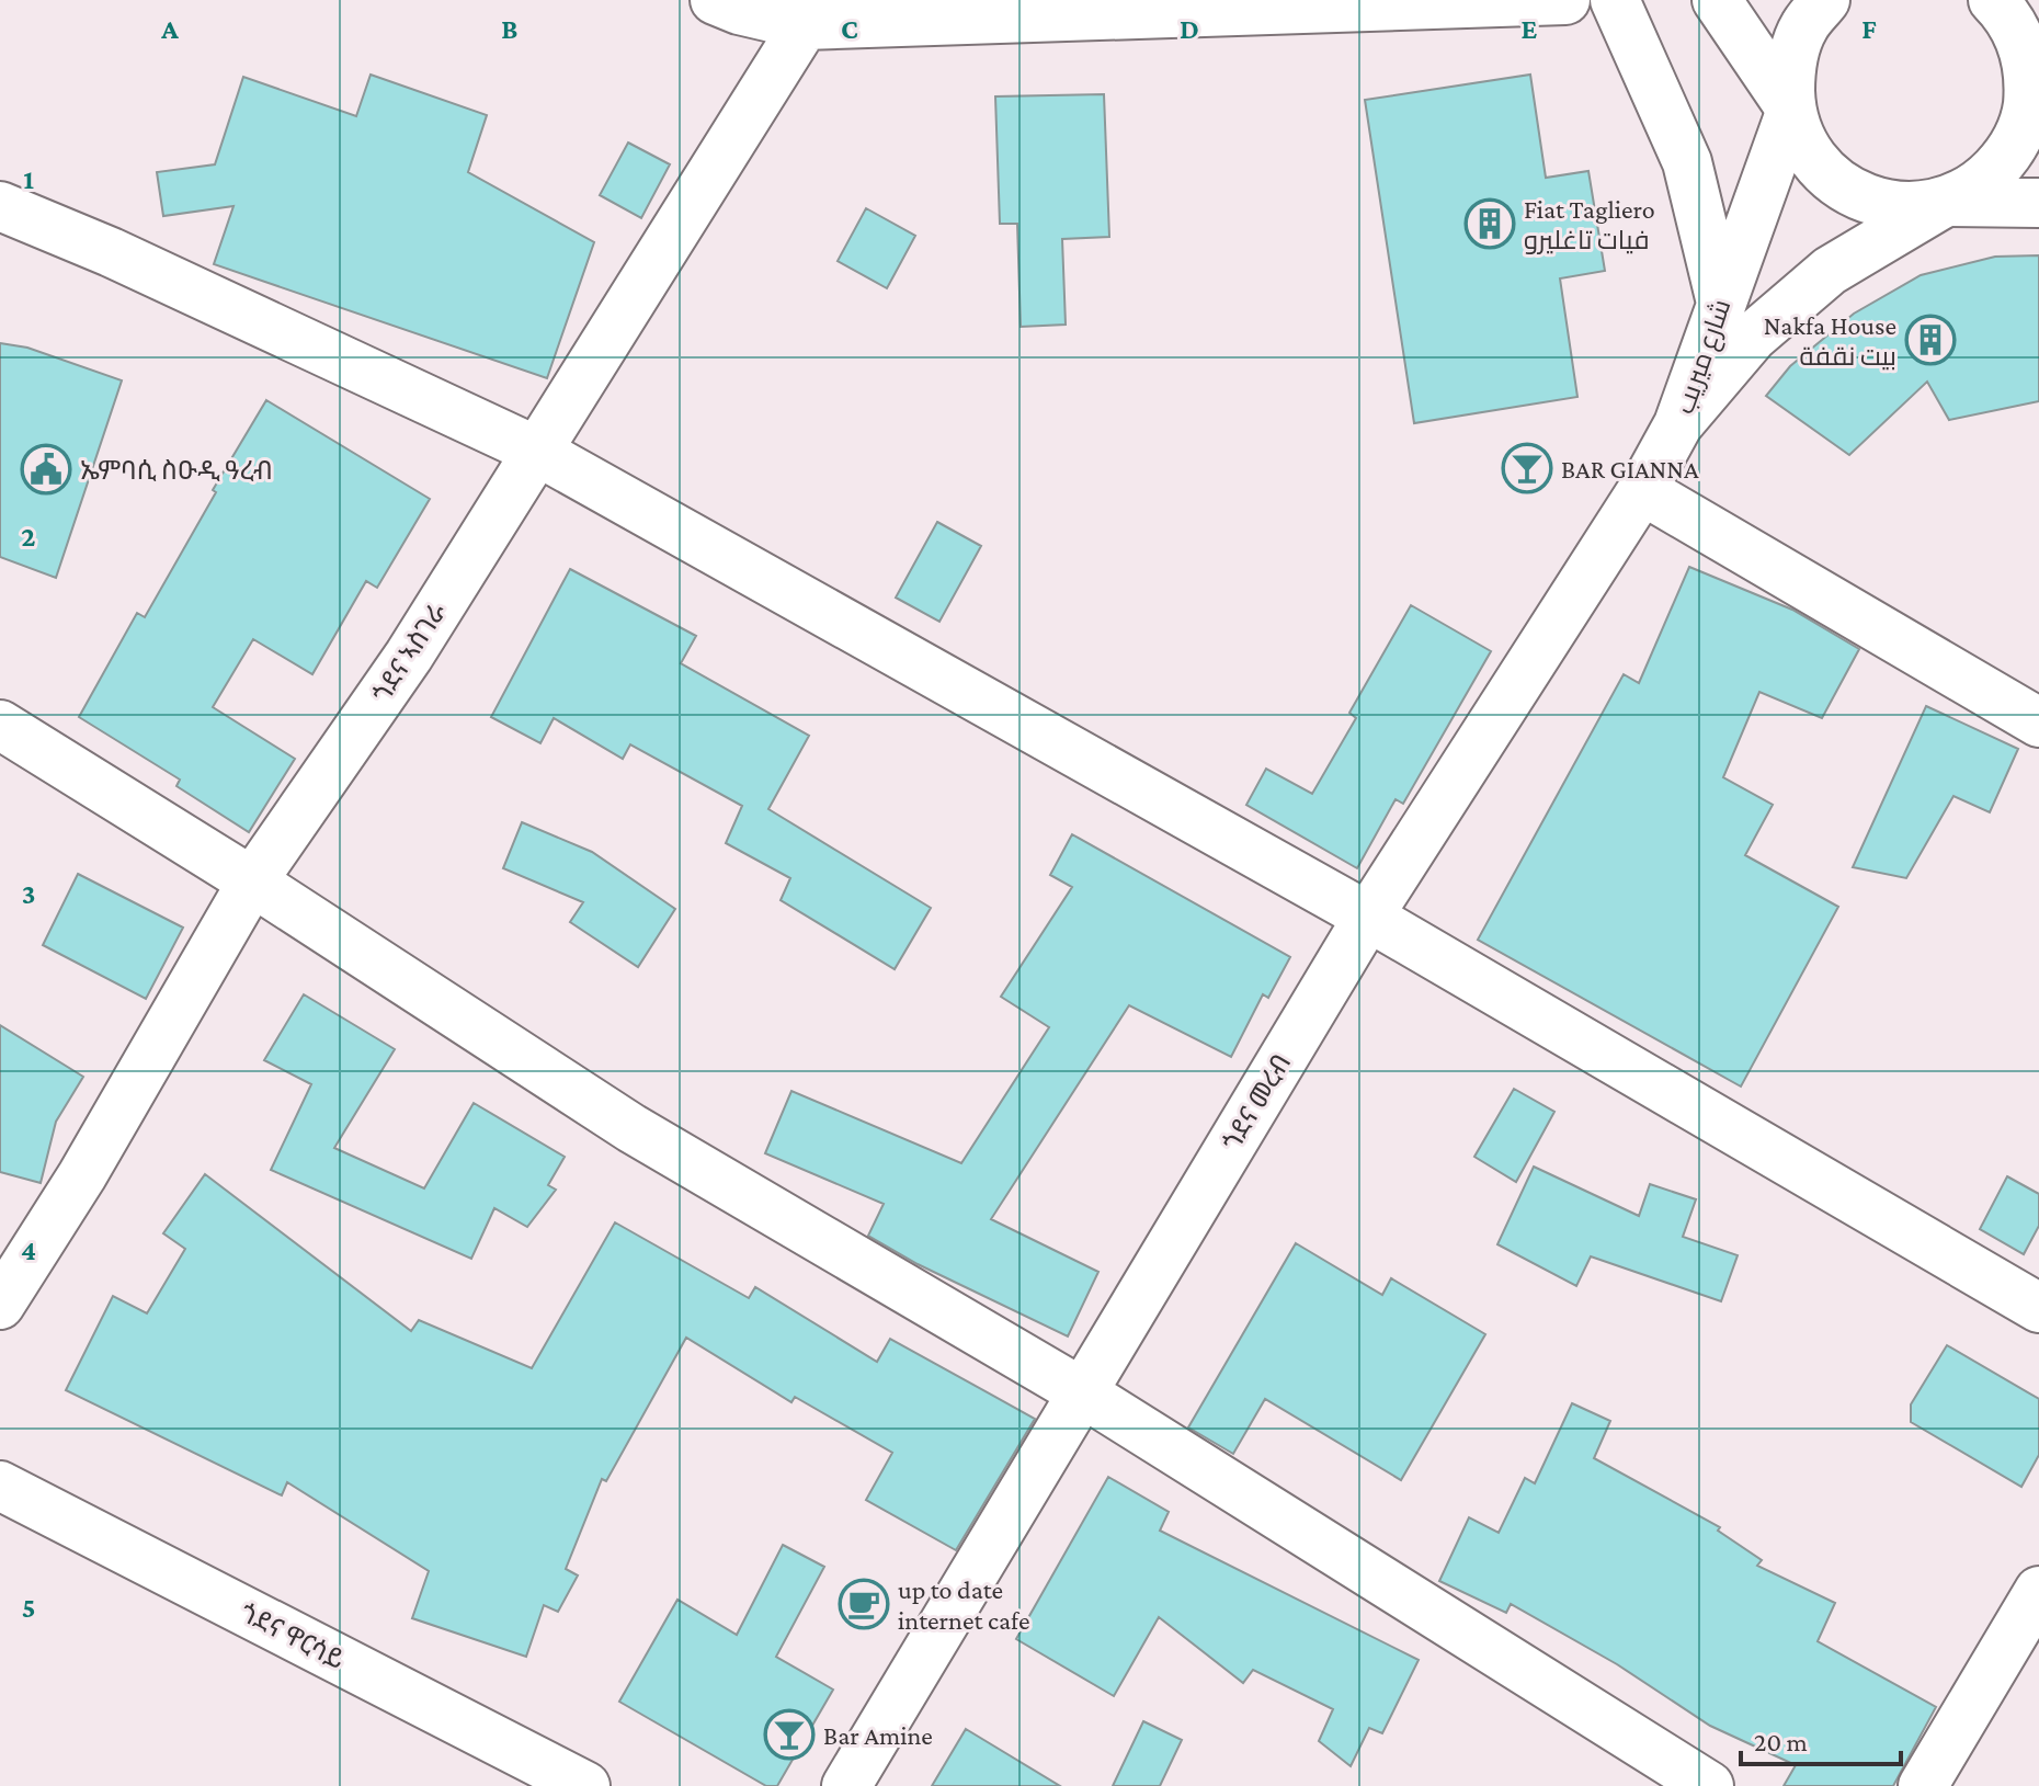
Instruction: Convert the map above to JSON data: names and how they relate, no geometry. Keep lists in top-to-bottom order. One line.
{"streets":{"street":["شارع ميريب","ጎደና ኣስገራ","ጎደና መረብ","ጎደና ዋርሳይ"]},"crossings":[["شارع ميريب","ጎደና መረብ"]],"places":{"building":["Fiat Tagliero فيات تاغليرو","Nakfa House بيت نقفة"],"bar":["BAR GIANNA","Bar Amine"],"public building":["ኤምባሲ ስዑዲ ዓረብ"],"cafe":["up to date internet cafe"]},"scale_bar":"20 m","grid":{"columns":["A","B","C","D","E","F"],"rows":["1","2","3","4","5"]}}
